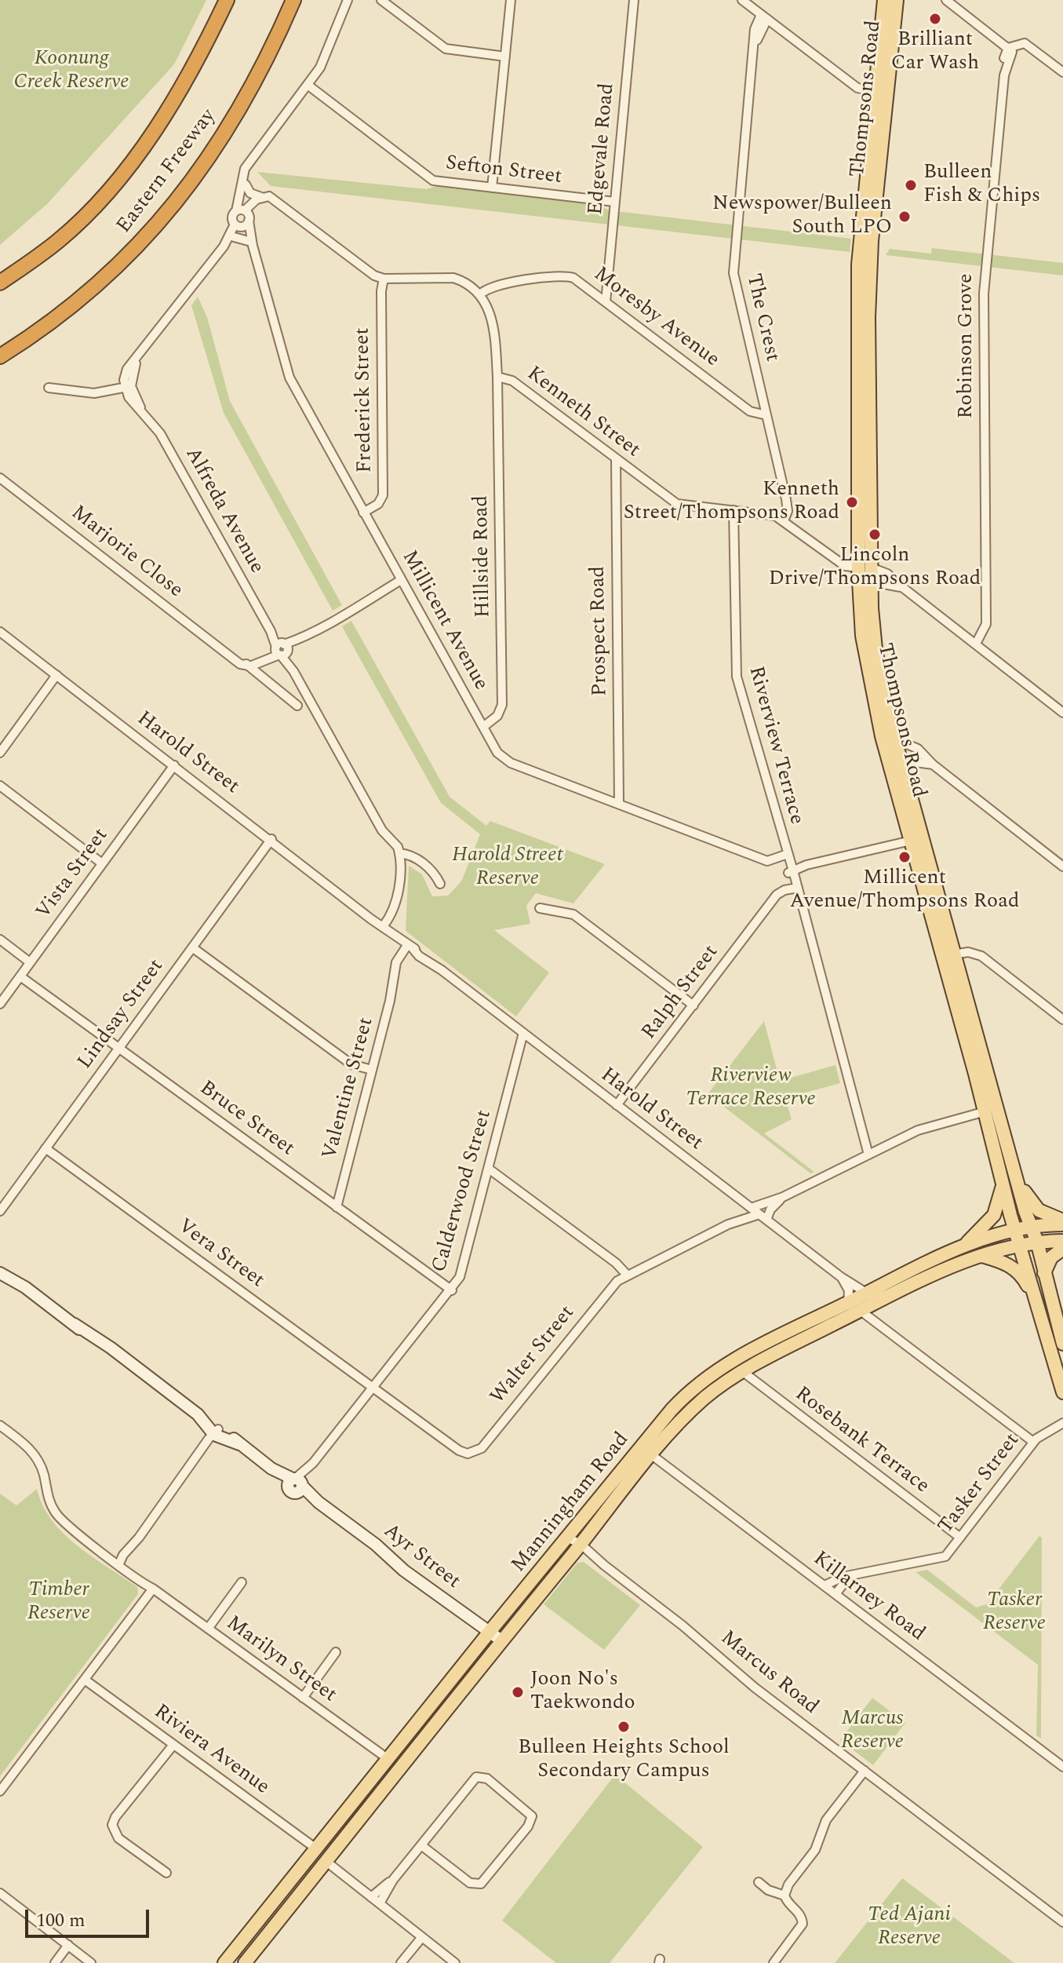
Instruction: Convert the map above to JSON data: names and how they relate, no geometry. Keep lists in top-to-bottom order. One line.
{"streets":{"highway":["Eastern Freeway"],"main road":["Thompsons Road","Manningham Road"],"street":["Edgevale Road","Sefton Street","Moresby Avenue","The Crest","Robinson Grove","Frederick Street","Kenneth Street","Alfreda Avenue","Marjorie Close","Hillside Road","Millicent Avenue","Prospect Road","Riverview Terrace","Harold Street","Vista Street","Ralph Street","Lindsay Street","Valentine Street","Bruce Street","Calderwood Street","Vera Street","Walter Street","Rosebank Terrace","Tasker Street","Ayr Street","Killarney Road","Marilyn Street","Marcus Road","Riviera Avenue"]},"crossings":[["Thompsons Road","Kenneth Street"],["Thompsons Road","Manningham Road"],["Edgevale Road","Sefton Street"],["Edgevale Road","Moresby Avenue"],["Moresby Avenue","The Crest"],["Moresby Avenue","Kenneth Street"],["The Crest","Kenneth Street"],["Robinson Grove","Kenneth Street"],["Frederick Street","Millicent Avenue"],["Kenneth Street","Hillside Road"],["Kenneth Street","Prospect Road"],["Kenneth Street","Riverview Terrace"],["Hillside Road","Millicent Avenue"],["Millicent Avenue","Prospect Road"],["Millicent Avenue","Riverview Terrace"],["Riverview Terrace","Ralph Street"],["Harold Street","Vista Street"],["Harold Street","Ralph Street"],["Harold Street","Lindsay Street"],["Harold Street","Valentine Street"],["Harold Street","Calderwood Street"],["Harold Street","Walter Street"],["Harold Street","Manningham Road"],["Vista Street","Bruce Street"],["Lindsay Street","Bruce Street"],["Lindsay Street","Vera Street"],["Valentine Street","Bruce Street"],["Bruce Street","Calderwood Street"],["Calderwood Street","Vera Street"],["Calderwood Street","Walter Street"],["Calderwood Street","Ayr Street"],["Vera Street","Walter Street"],["Rosebank Terrace","Tasker Street"],["Rosebank Terrace","Manningham Road"],["Tasker Street","Killarney Road"],["Manningham Road","Ayr Street"],["Manningham Road","Killarney Road"],["Manningham Road","Marilyn Street"],["Manningham Road","Marcus Road"],["Manningham Road","Riviera Avenue"]],"parks":["Koonung Creek Reserve","Harold Street Reserve","Riverview Terrace Reserve","Timber Reserve","Tasker Reserve","Marcus Reserve","Ted Ajani Reserve"],"places":["Brilliant Car Wash","Bulleen Fish & Chips","Newspower/Bulleen South LPO","Kenneth Street/Thompsons Road","Lincoln Drive/Thompsons Road","Millicent Avenue/Thompsons Road","Joon No's Taekwondo","Bulleen Heights School Secondary Campus"],"scale_bar":"100 m"}
